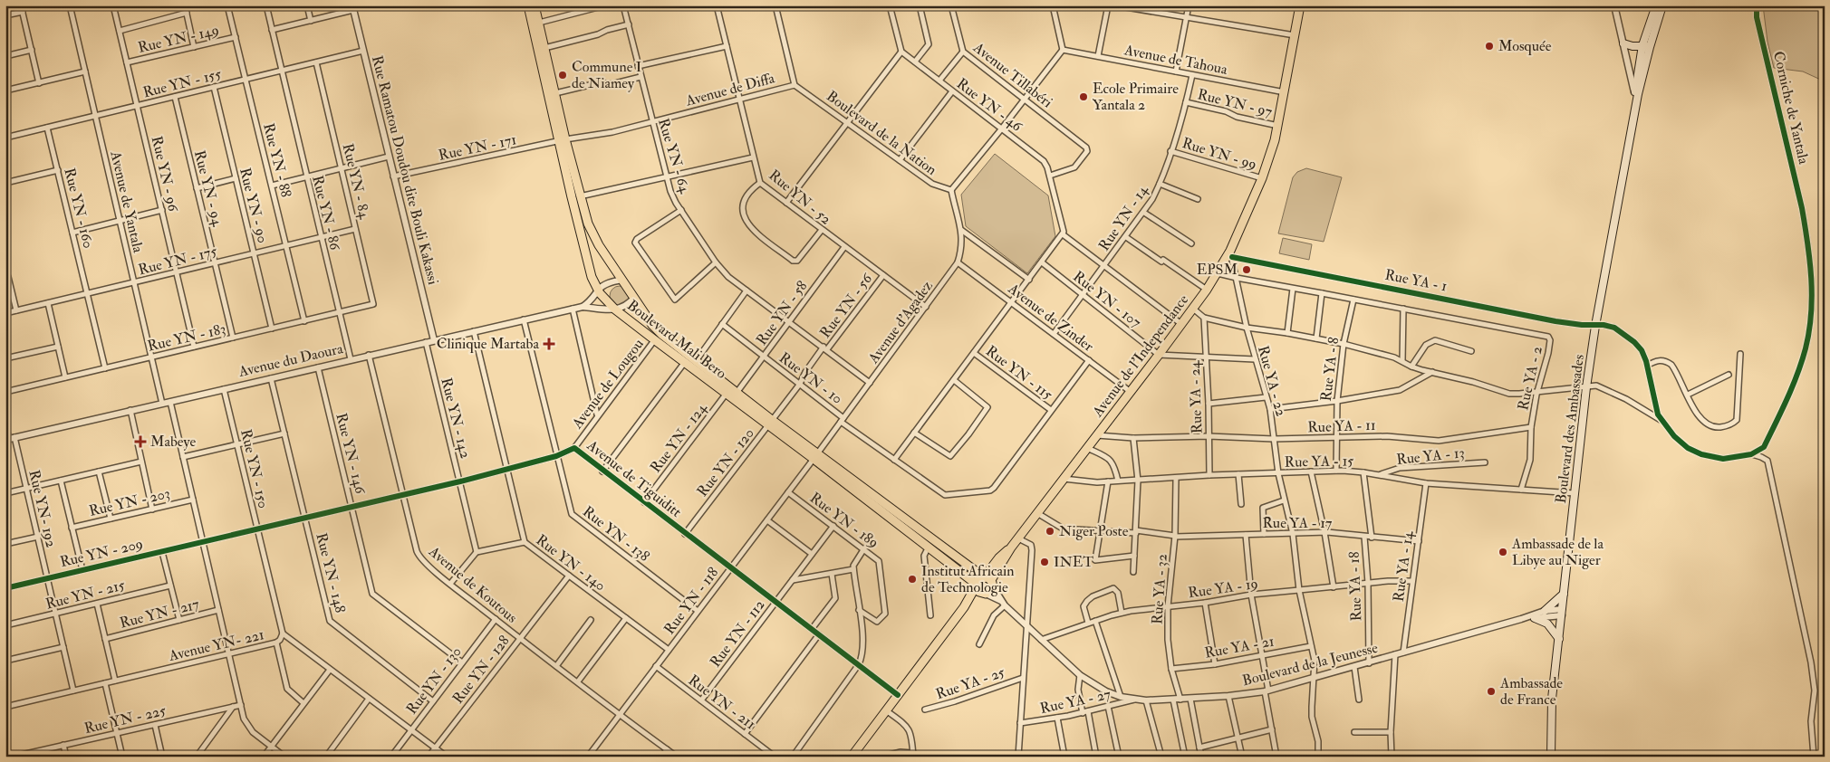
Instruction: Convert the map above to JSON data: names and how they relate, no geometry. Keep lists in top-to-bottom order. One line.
{"streets":{"main road":["Boulevard Mali Bero","Avenue de l'Independance","Boulevard des Ambassades"],"street":["Rue YN - 149","Avenue de Tahoua","Avenue Tillabéri","Rue YN - 155","Avenue de Diffa","Rue YN - 97","Rue YN - 46","Corniche de Yantala","Boulevard de la Nation","Rue YN - 171","Rue YN - 99","Rue YN - 64","Rue YN - 88","Rue Ramatou Doudou dite Bouli Kakassi","Rue YN - 96","Rue YN - 84","Rue YN - 94","Rue YN - 52","Avenue de Yantala","Rue YN - 90","Rue YN - 160","Rue YN - 86","Rue YN - 14","Rue YN - 175","Rue YA - 1","Rue YN - 107","Rue YN - 56","Rue YN - 58","Avenue de Zinder","Avenue d'Agadez","Rue YN - 183","Avenue du Daoura","Rue YA - 8","Rue YN - 115","Rue YN - 10","Rue YA - 2","Rue YA - 22","Avenue de Lougou","Rue YA - 24","Rue YN - 142","Rue YA - 11","Rue YN - 124","Rue YN - 146","Rue YA - 13","Rue YA - 15","Rue YN - 120","Rue YN - 150","Avenue de Tiguiditt","Rue YN - 203","Rue YN- 192","Rue YN - 189","Rue YA - 17","Rue YN - 138","Rue YN - 209","Rue YN - 140","Rue YA - 14","Rue YN - 148","Avenue de Koutous","Rue YA - 18","Rue YA - 19","Rue YA - 32","Rue YN - 215","Rue YN - 118","Rue YN - 217","Rue YN - 112","Avenue YN- 221","Rue YA - 21","Boulevard de la Jeunesse","Rue YN - 128","Rue YN - 130","Rue YA - 25","Rue YA - 27","Rue YN - 211","Rue YN - 225"]},"crossings":[["Rue YN - 149","Rue YN - 88"],["Rue YN - 149","Rue YN - 96"],["Avenue de Tahoua","Rue YN - 14"],["Avenue de Tahoua","Avenue de l'Independance"],["Avenue Tillabéri","Rue YN - 46"],["Rue YN - 155","Rue YN - 88"],["Rue YN - 155","Rue Ramatou Doudou dite Bouli Kakassi"],["Rue YN - 155","Rue YN - 96"],["Rue YN - 155","Rue YN - 84"],["Rue YN - 155","Rue YN - 94"],["Rue YN - 155","Avenue de Yantala"],["Rue YN - 155","Rue YN - 90"],["Rue YN - 155","Rue YN - 160"],["Rue YN - 155","Rue YN - 86"],["Avenue de Diffa","Boulevard de la Nation"],["Avenue de Diffa","Rue YN - 171"],["Avenue de Diffa","Rue YN - 64"],["Avenue de Diffa","Rue YN - 52"],["Avenue de Diffa","Boulevard Mali Bero"],["Rue YN - 97","Rue YN - 14"],["Rue YN - 97","Avenue de l'Independance"],["Boulevard de la Nation","Avenue d'Agadez"],["Rue YN - 171","Rue Ramatou Doudou dite Bouli Kakassi"],["Rue YN - 171","Boulevard Mali Bero"],["Rue YN - 99","Rue YN - 14"],["Rue YN - 99","Avenue de l'Independance"],["Rue YN - 64","Rue YN - 56"],["Rue YN - 64","Rue YN - 58"],["Rue YN - 64","Avenue d'Agadez"],["Rue YN - 88","Rue YN - 175"],["Rue YN - 88","Rue YN - 183"],["Rue Ramatou Doudou dite Bouli Kakassi","Avenue du Daoura"],["Rue YN - 96","Rue YN - 175"],["Rue YN - 96","Rue YN - 183"],["Rue YN - 84","Rue YN - 175"],["Rue YN - 84","Rue YN - 183"],["Rue YN - 94","Rue YN - 175"],["Rue YN - 94","Rue YN - 183"],["Rue YN - 52","Rue YN - 56"],["Rue YN - 52","Rue YN - 58"],["Rue YN - 52","Avenue d'Agadez"],["Avenue de Yantala","Rue YN - 175"],["Avenue de Yantala","Rue YN - 183"],["Avenue de Yantala","Avenue du Daoura"],["Rue YN - 90","Rue YN - 175"],["Rue YN - 90","Rue YN - 183"],["Rue YN - 160","Rue YN - 175"],["Rue YN - 160","Rue YN - 183"],["Rue YN - 86","Rue YN - 175"],["Rue YN - 86","Rue YN - 183"],["Rue YN - 86","Avenue du Daoura"],["Rue YN - 14","Rue YN - 107"],["Rue YN - 14","Avenue de Zinder"],["Rue YA - 1","Avenue de l'Independance"],["Rue YA - 1","Rue YA - 22"],["Rue YA - 1","Boulevard des Ambassades"],["Rue YN - 107","Avenue de l'Independance"],["Rue YN - 56","Boulevard Mali Bero"],["Rue YN - 56","Rue YN - 10"],["Rue YN - 56","Rue YN - 120"],["Rue YN - 58","Boulevard Mali Bero"],["Rue YN - 58","Rue YN - 10"],["Rue YN - 58","Rue YN - 124"],["Avenue de Zinder","Avenue d'Agadez"],["Avenue de Zinder","Avenue de l'Independance"],["Avenue de Zinder","Rue YN - 10"],["Avenue d'Agadez","Boulevard Mali Bero"],["Avenue d'Agadez","Rue YN - 10"],["Avenue d'Agadez","Rue YN - 118"],["Boulevard Mali Bero","Avenue de l'Independance"],["Boulevard Mali Bero","Avenue du Daoura"],["Boulevard Mali Bero","Avenue de Lougou"],["Boulevard Mali Bero","Rue YN - 124"],["Boulevard Mali Bero","Rue YN - 120"],["Boulevard Mali Bero","Rue YN - 118"],["Avenue de l'Independance","Rue YA - 2"],["Avenue de l'Independance","Rue YA - 22"],["Avenue de l'Independance","Rue YA - 11"],["Avenue de l'Independance","Rue YA - 15"],["Avenue de l'Independance","Rue YA - 17"],["Avenue du Daoura","Rue YN - 142"],["Avenue du Daoura","Rue YN - 146"],["Avenue du Daoura","Rue YN - 150"],["Avenue du Daoura","Rue YN- 192"],["Avenue du Daoura","Rue YN - 138"],["Avenue du Daoura","Rue YN - 140"],["Avenue du Daoura","Rue YN - 148"],["Avenue du Daoura","Avenue de Koutous"],["Rue YA - 8","Rue YA - 2"],["Rue YA - 8","Rue YA - 11"],["Rue YA - 8","Rue YA - 15"],["Rue YN - 115","Rue YN - 10"],["Rue YA - 2","Rue YA - 22"],["Rue YA - 2","Rue YA - 11"],["Rue YA - 2","Rue YA - 15"],["Rue YA - 22","Rue YA - 11"],["Rue YA - 22","Rue YA - 15"],["Rue YA - 22","Rue YA - 17"],["Rue YA - 22","Rue YA - 19"],["Rue YA - 22","Rue YA - 21"],["Rue YA - 22","Boulevard de la Jeunesse"],["Avenue de Lougou","Avenue de Tiguiditt"],["Rue YA - 24","Rue YA - 11"],["Rue YA - 24","Rue YA - 15"],["Rue YN - 142","Avenue de Tiguiditt"],["Rue YA - 11","Rue YA - 32"],["Boulevard des Ambassades","Rue YA - 15"],["Boulevard des Ambassades","Boulevard de la Jeunesse"],["Rue YN - 124","Avenue de Tiguiditt"],["Rue YN - 146","Avenue de Tiguiditt"],["Rue YN - 146","Rue YN - 130"],["Rue YA - 13","Rue YA - 15"],["Rue YA - 15","Rue YA - 14"],["Rue YA - 15","Rue YA - 32"],["Rue YN - 120","Avenue de Tiguiditt"],["Rue YN - 150","Avenue de Tiguiditt"],["Rue YN - 150","Avenue YN- 221"],["Avenue de Tiguiditt","Rue YN - 138"],["Avenue de Tiguiditt","Rue YN - 209"],["Avenue de Tiguiditt","Rue YN - 140"],["Avenue de Tiguiditt","Rue YN - 148"],["Avenue de Tiguiditt","Avenue de Koutous"],["Avenue de Tiguiditt","Rue YN - 118"],["Avenue de Tiguiditt","Rue YN - 112"],["Rue YN- 192","Rue YN - 209"],["Rue YN- 192","Rue YN - 215"],["Rue YN- 192","Avenue YN- 221"],["Rue YN - 189","Rue YN - 118"],["Rue YN - 189","Rue YN - 112"],["Rue YA - 17","Rue YA - 14"],["Rue YA - 17","Rue YA - 18"],["Rue YA - 17","Rue YA - 32"],["Rue YN - 138","Rue YN - 118"],["Rue YN - 140","Rue YN - 118"],["Rue YN - 140","Rue YN - 128"],["Rue YA - 14","Rue YA - 19"],["Rue YA - 14","Boulevard de la Jeunesse"],["Rue YN - 148","Rue YN - 130"],["Avenue de Koutous","Rue YN - 118"],["Avenue de Koutous","Rue YN - 128"],["Avenue de Koutous","Rue YN - 130"],["Rue YA - 18","Rue YA - 19"],["Rue YA - 18","Boulevard de la Jeunesse"],["Rue YA - 19","Rue YA - 32"],["Rue YA - 19","Boulevard de la Jeunesse"],["Rue YA - 32","Rue YA - 21"],["Rue YA - 32","Boulevard de la Jeunesse"],["Rue YN - 118","Rue YN - 211"],["Rue YN - 112","Rue YN - 211"],["Avenue YN- 221","Rue YN - 128"],["Avenue YN- 221","Rue YN - 130"],["Boulevard de la Jeunesse","Rue YA - 27"]],"places":{"other":["Mosquée","Commune I de Niamey","Ecole Primaire Yantala 2","EPSM","Niger Poste","Ambassade de la Libye au Niger","INET","Institut Africain de Technologie","Ambassade de France"],"health":["Clinique Martaba","Mabeye"]}}
